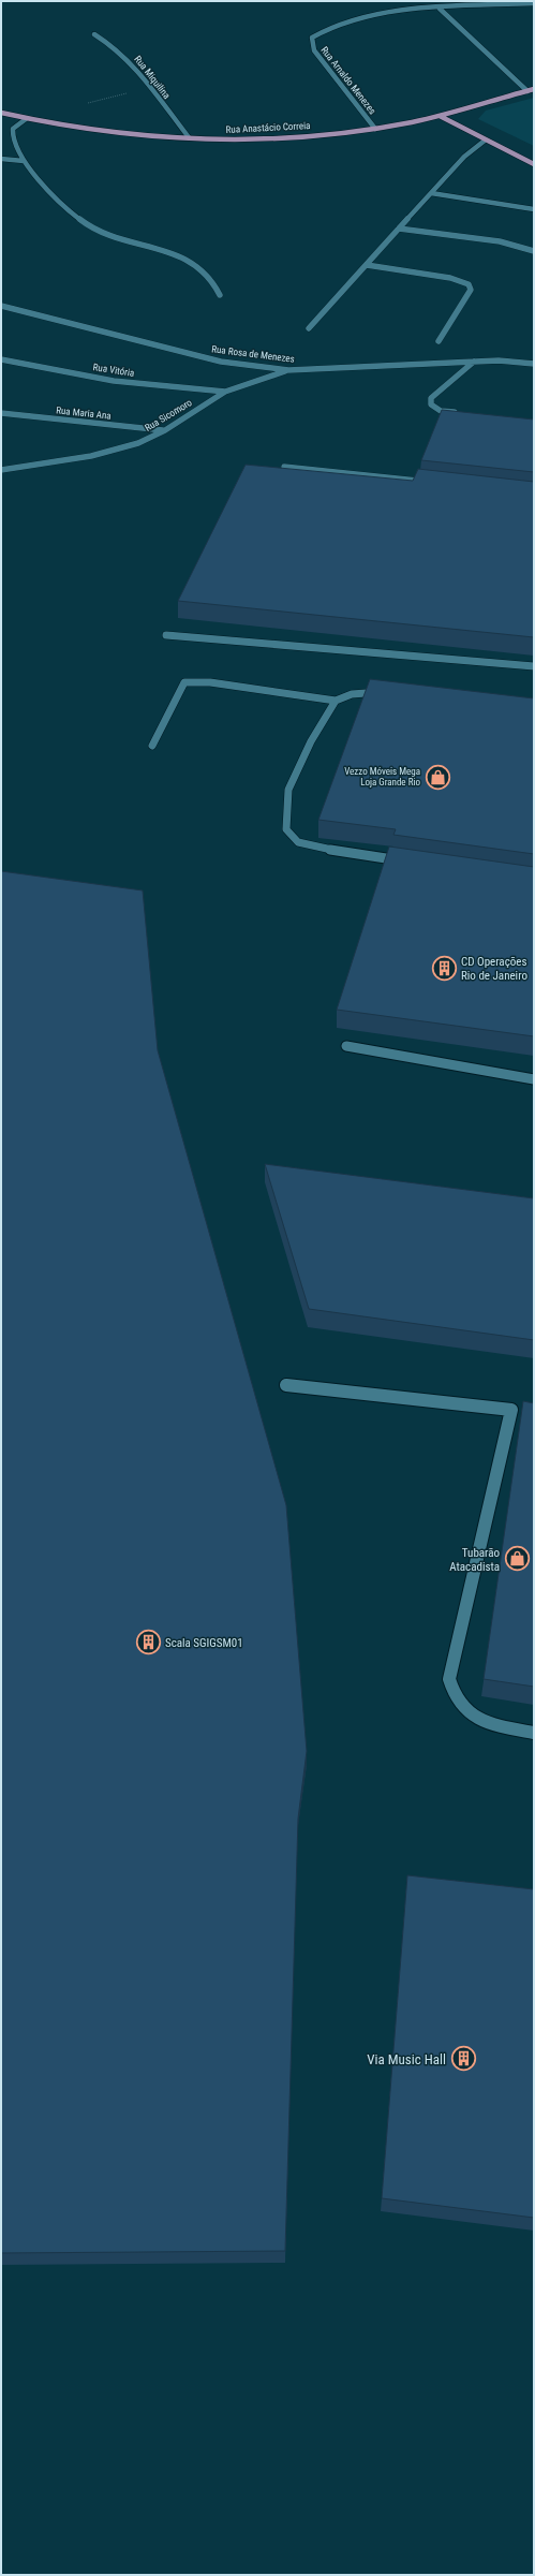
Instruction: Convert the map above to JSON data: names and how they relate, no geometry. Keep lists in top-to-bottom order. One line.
{"streets":{"main road":["Rua Anastácio Correia"],"street":["Rua Miquilina","Rua Arnaldo Menezes","Rua Rosa de Menezes","Rua Vitória","Rua Maria Ana","Rua Sicomoro"]},"crossings":[["Rua Miquilina","Rua Anastácio Correia"],["Rua Arnaldo Menezes","Rua Anastácio Correia"],["Rua Rosa de Menezes","Rua Sicomoro"],["Rua Vitória","Rua Sicomoro"],["Rua Maria Ana","Rua Sicomoro"]],"places":{"shop":["Vezzo Móveis Mega Loja Grande Rio","Tubarão Atacadista"],"building":["CD Operações Rio de Janeiro","Scala SGIGSM01","Via Music Hall"]}}
